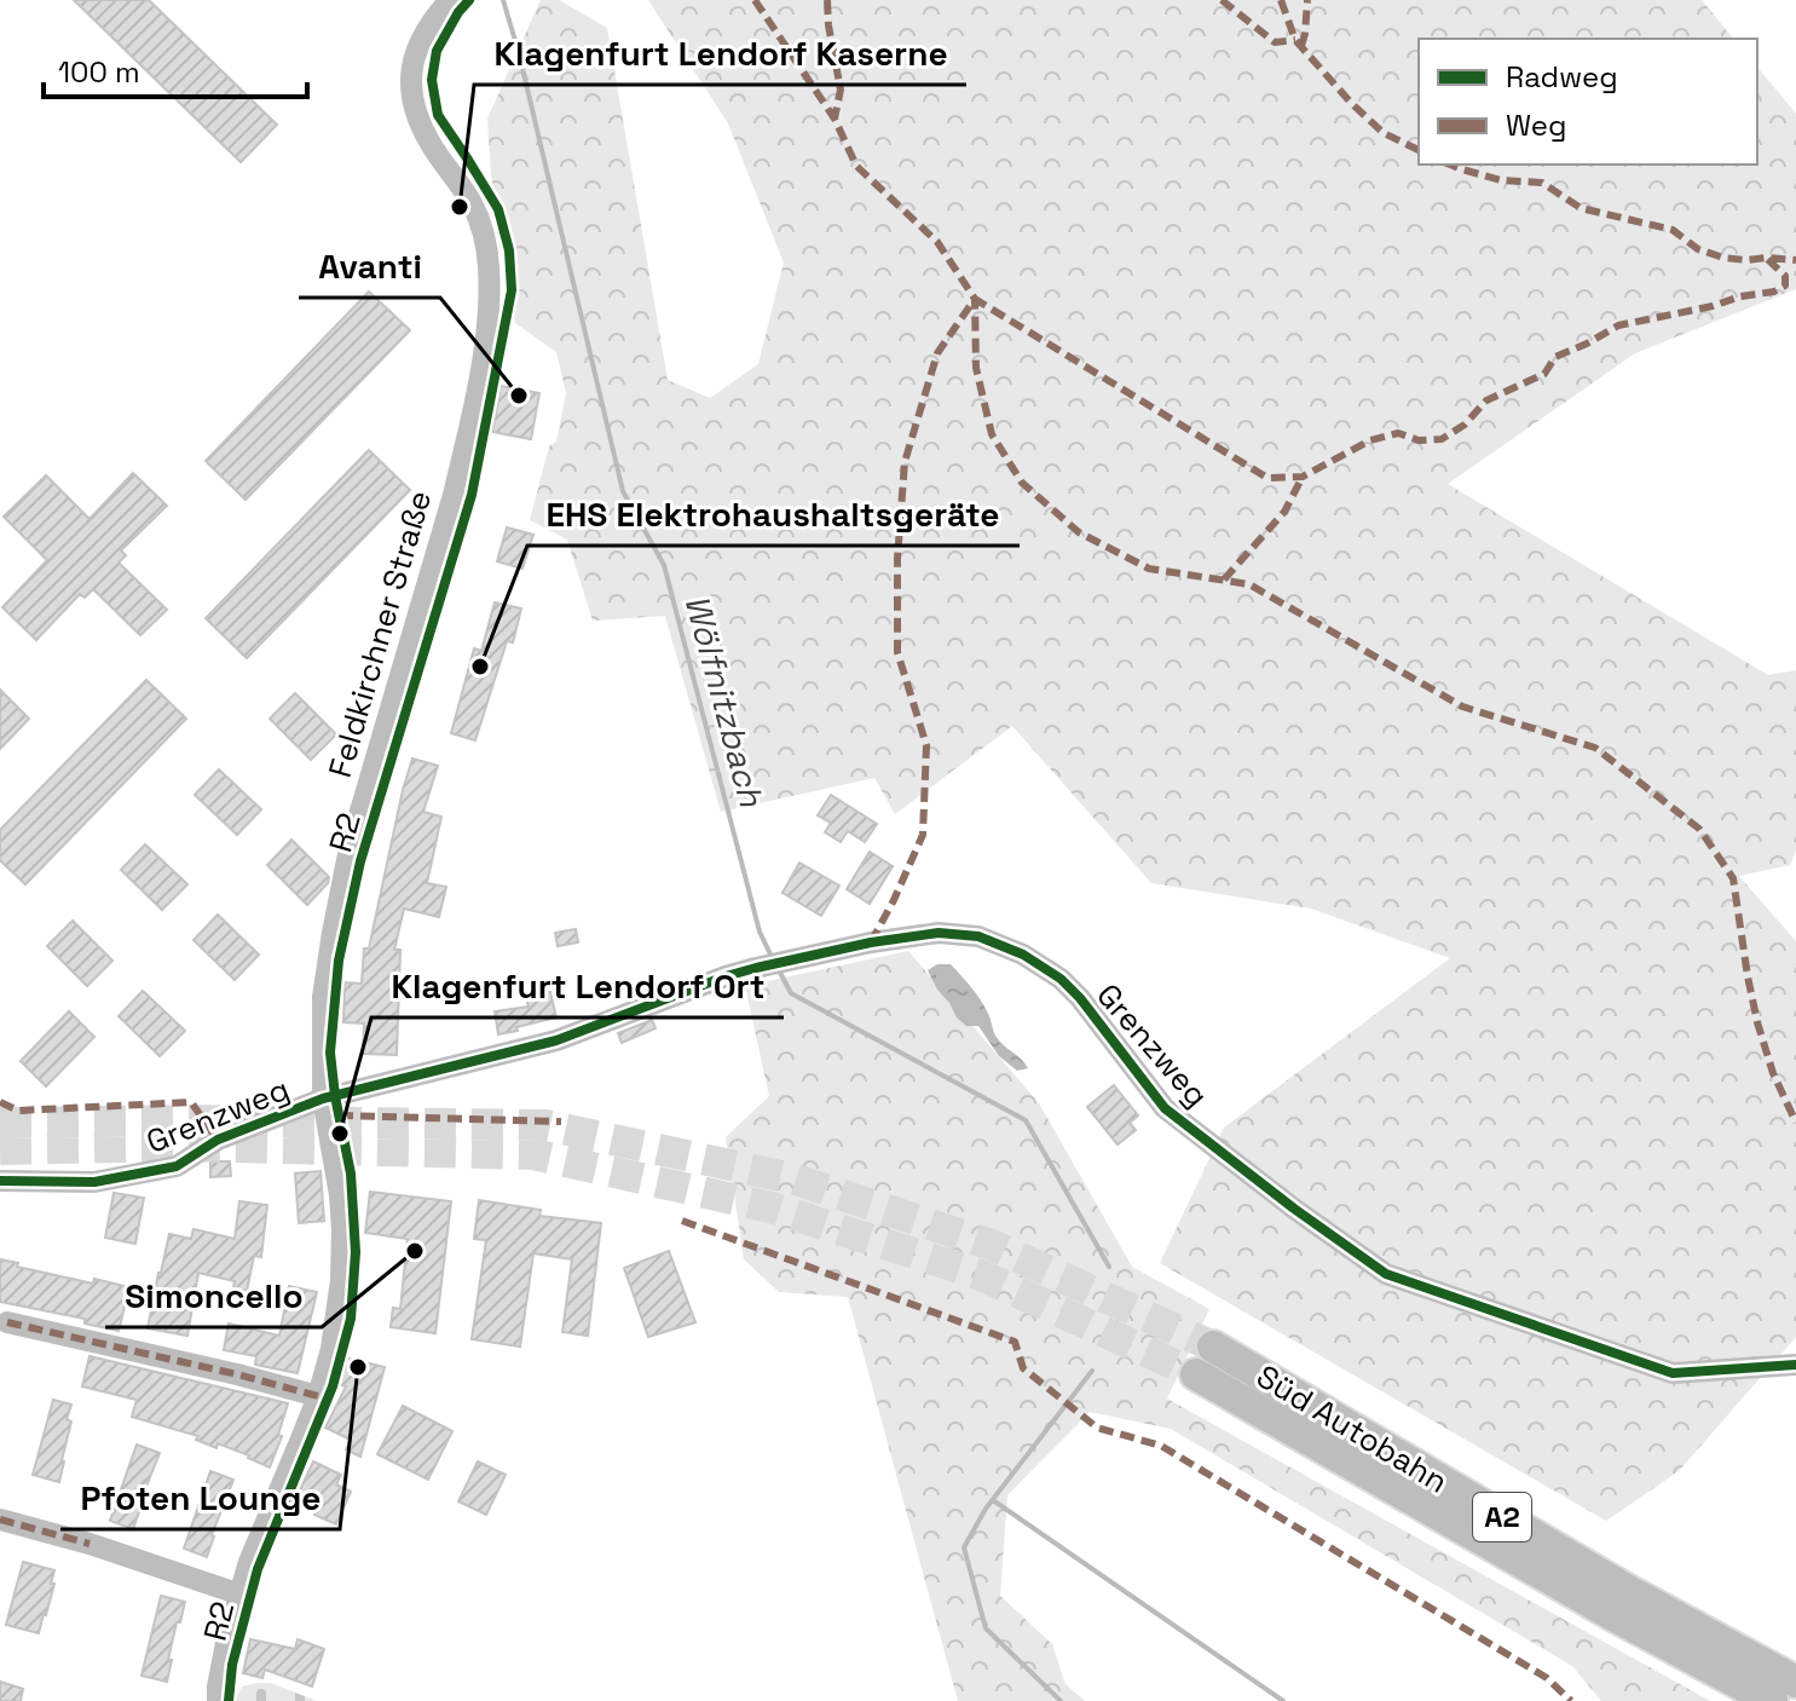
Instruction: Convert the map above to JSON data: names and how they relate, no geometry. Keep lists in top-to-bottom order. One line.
{"streets":{"highway":["Süd Autobahn","A2"],"street":["Feldkirchner Straße","Grenzweg"],"cycle path":["R2"]},"crossings":[["Feldkirchner Straße","Grenzweg"]],"water":["Wölfnitzbach"],"places":["Klagenfurt Lendorf Kaserne","Avanti","EHS Elektrohaushaltsgeräte","Klagenfurt Lendorf Ort","Simoncello","Pfoten Lounge"],"legend":["Radweg","Weg"],"scale_bar":"100 m"}
